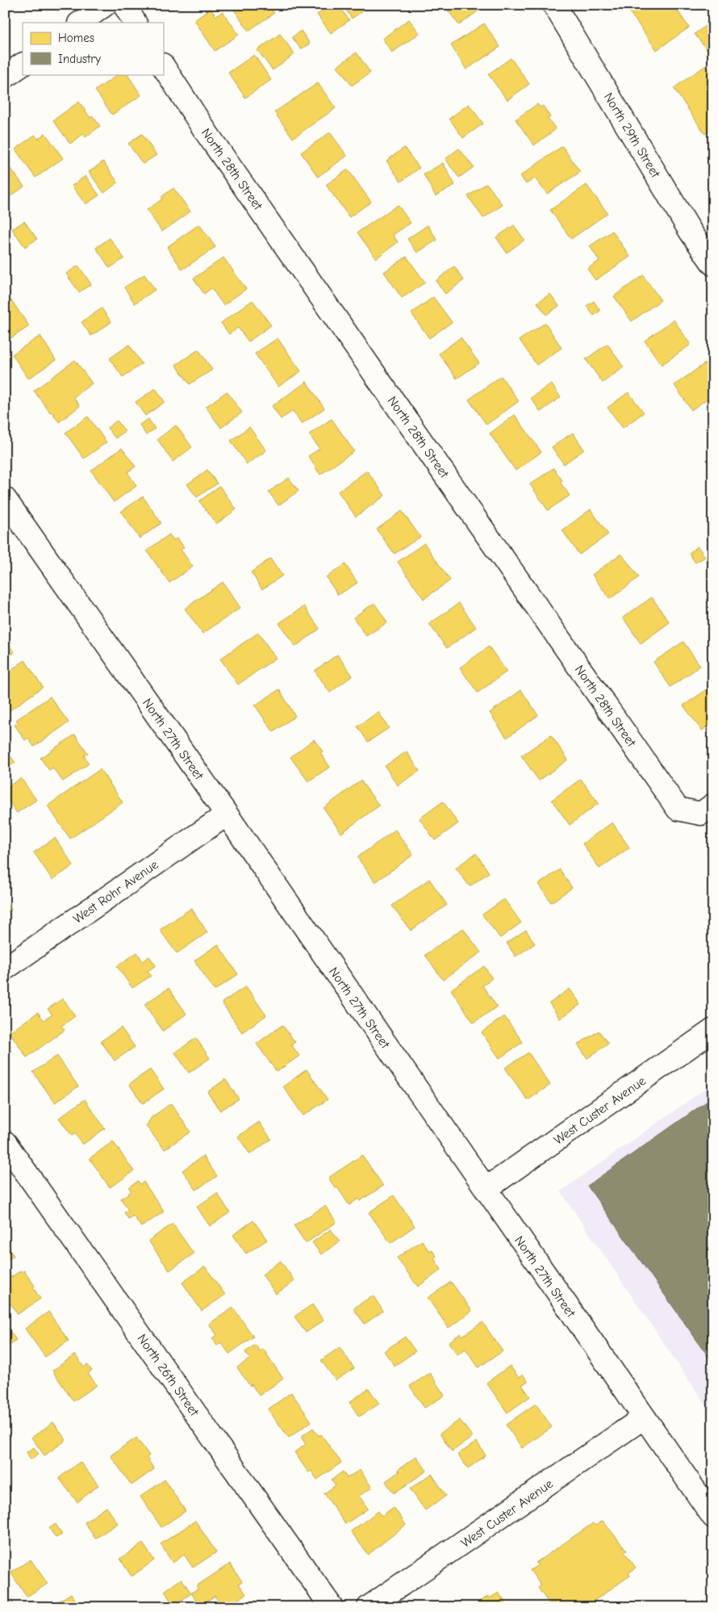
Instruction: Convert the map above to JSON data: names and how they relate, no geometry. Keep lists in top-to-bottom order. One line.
{"streets":{"street":["North 29th Street","North 28th Street","North 27th Street","West Rohr Avenue","West Custer Avenue","North 26th Street"]},"crossings":[["North 27th Street","West Rohr Avenue"],["North 27th Street","West Custer Avenue"]],"legend":["Homes","Industry"]}
